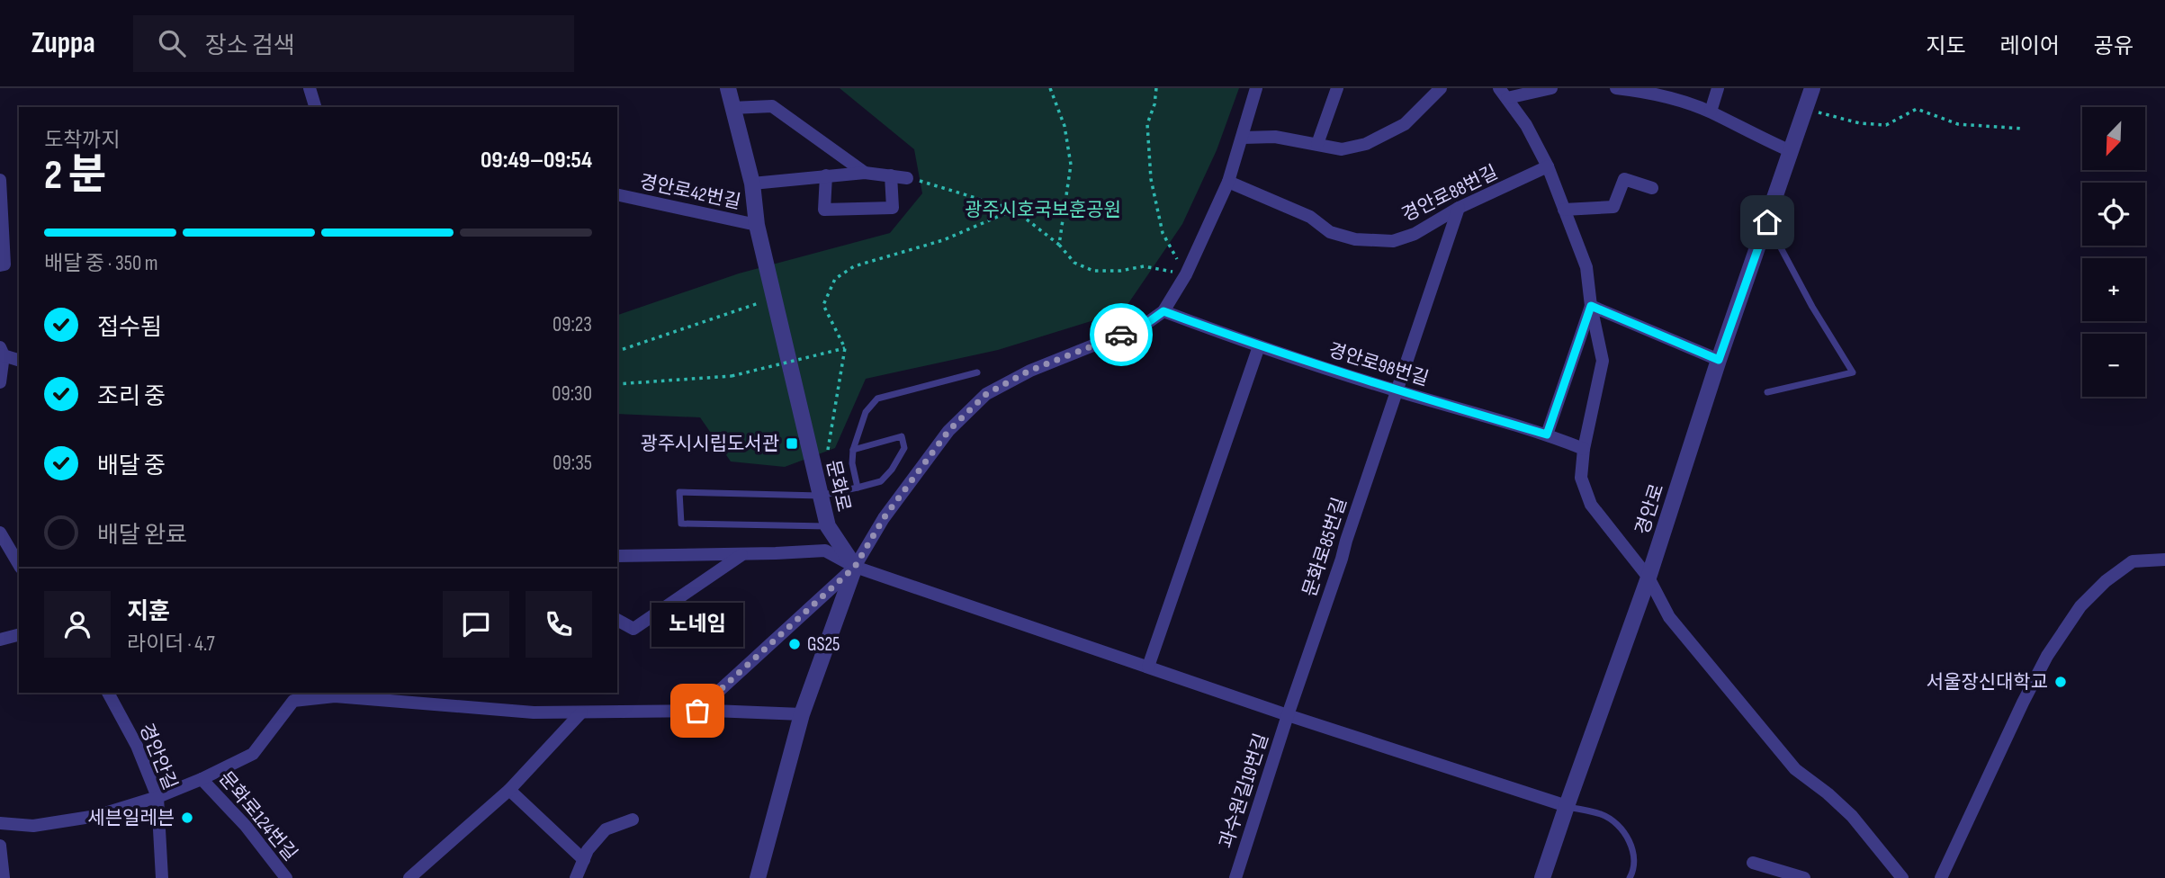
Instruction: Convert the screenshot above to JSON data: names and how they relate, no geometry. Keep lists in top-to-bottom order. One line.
{"streets":{"street":["경안로42번길","경안로88번길","경안로98번길","문화로","경안로","문화로85번길","경안안길","과수원길19번길","문화로124번길"]},"crossings":[["경안로42번길","문화로"],["경안로88번길","문화로85번길"],["경안로98번길","문화로85번길"],["문화로85번길","과수원길19번길"]],"parks":["광주시호국보훈공원"],"places":{"transit":["광주시시립도서관"],"other":["GS25","서울장신대학교","노네임","세븐일레븐"]},"north":"bottom left","page":{"header":"Zuppa","search":"장소 검색","nav":["지도","레이어","공유"],"map_buttons":["+","−"],"heading":["2 분","도착까지","09:49–09:54"],"panel":["지훈","라이더 · 4.7"],"bar":"배달 중 · 350 m","list":[["접수됨","09:23"],["조리 중","09:30"],["배달 중","09:35"],"배달 완료"],"bubble":"노네임"}}
